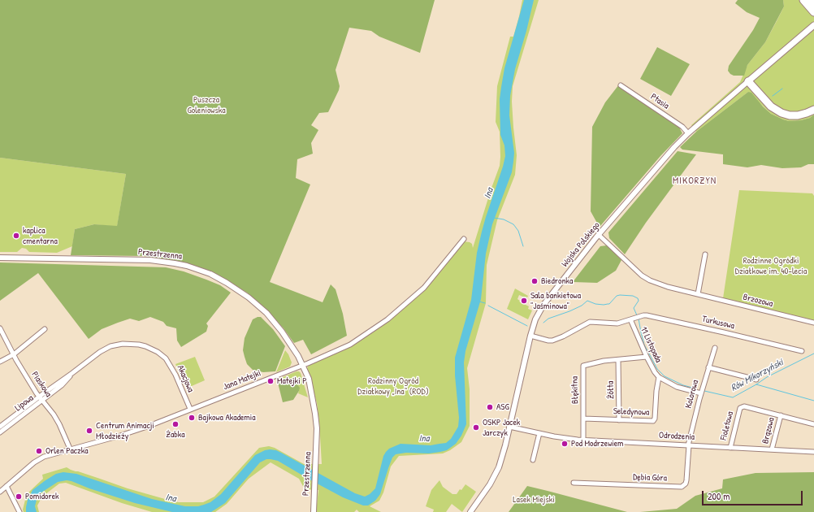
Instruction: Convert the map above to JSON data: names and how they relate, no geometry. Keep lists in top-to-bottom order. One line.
{"streets":{"street":["Ptasia","Wojska Polskiego","Przestrzenna","Brzozowa","Turkusowa","11 Listopada","Akacjowa","Jana Matejki","Piaskowa","Błękitna","Żółta","Kolorowa","Lipowa","Seledynowa","Fioletowa","Brązowa","Odrodzenia","Dębia Góra"]},"crossings":[["Ptasia","Wojska Polskiego"],["Wojska Polskiego","Brzozowa"],["Wojska Polskiego","11 Listopada"],["Wojska Polskiego","Odrodzenia"],["Przestrzenna","Jana Matejki"],["Turkusowa","11 Listopada"],["11 Listopada","Błękitna"],["11 Listopada","Seledynowa"],["Akacjowa","Jana Matejki"],["Akacjowa","Lipowa"],["Jana Matejki","Piaskowa"],["Piaskowa","Lipowa"],["Błękitna","Żółta"],["Błękitna","Seledynowa"],["Błękitna","Odrodzenia"],["Żółta","Seledynowa"],["Kolorowa","Odrodzenia"],["Kolorowa","Dębia Góra"],["Fioletowa","Brązowa"],["Fioletowa","Odrodzenia"],["Brązowa","Odrodzenia"],["Odrodzenia","Dębia Góra"]],"districts":["MIKORZYN"],"water":["Ina","Rów Mikorzyński"],"parks":["Puszcza Goleniowska","Rodzinne Ogródki Działkowe im. 40-lecia","Rodzinny Ogród Działkowy „Ina“ (ROD)","Lasek Miejski"],"places":["kaplica cmentarna","Biedronka","Sala bankietowa \"Jaśminowa\"","Matejki P","ASG","Bajkowa Akademia","Żabka","OSKP Jacek Jarczyk","Centrum Animacji Młodzieży","Pod Modrzewiem","Orlen Paczka","Pomidorek"],"scale_bar":"200 m"}
